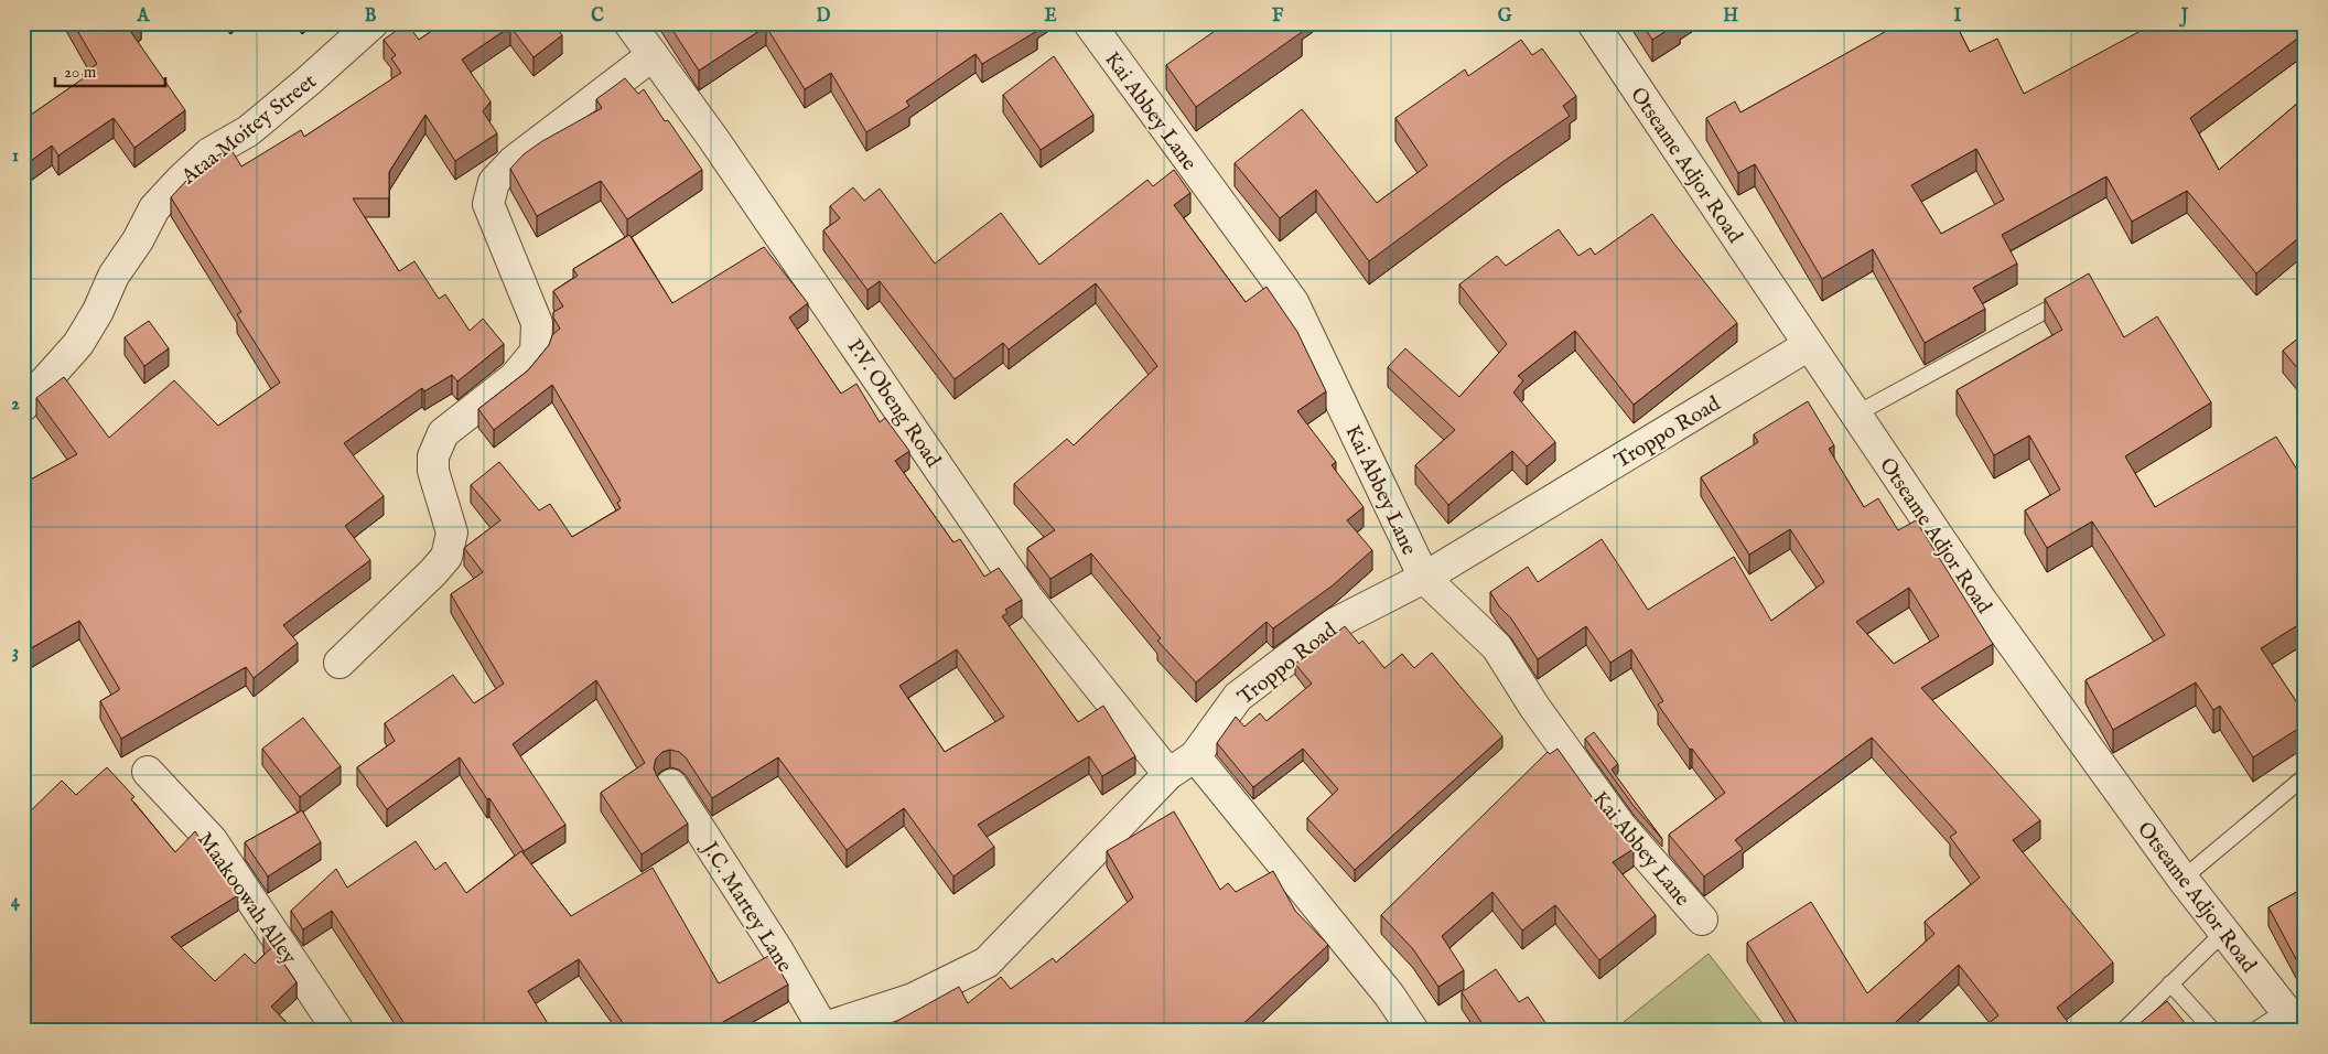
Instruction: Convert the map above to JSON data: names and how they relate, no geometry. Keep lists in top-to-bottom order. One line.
{"streets":{"street":["Kai Abbey Lane","Ataa Moitey Street","Otseame Adjor Road","P.V. Obeng Road","Troppo Road","Maakoowah Alley","J.C. Martey Lane"]},"crossings":[["Kai Abbey Lane","Troppo Road"],["Otseame Adjor Road","Troppo Road"],["P.V. Obeng Road","Troppo Road"],["Troppo Road","J.C. Martey Lane"]],"scale_bar":"20 m","grid":{"columns":["A","B","C","D","E","F","G","H","I","J"],"rows":["1","2","3","4"]}}
